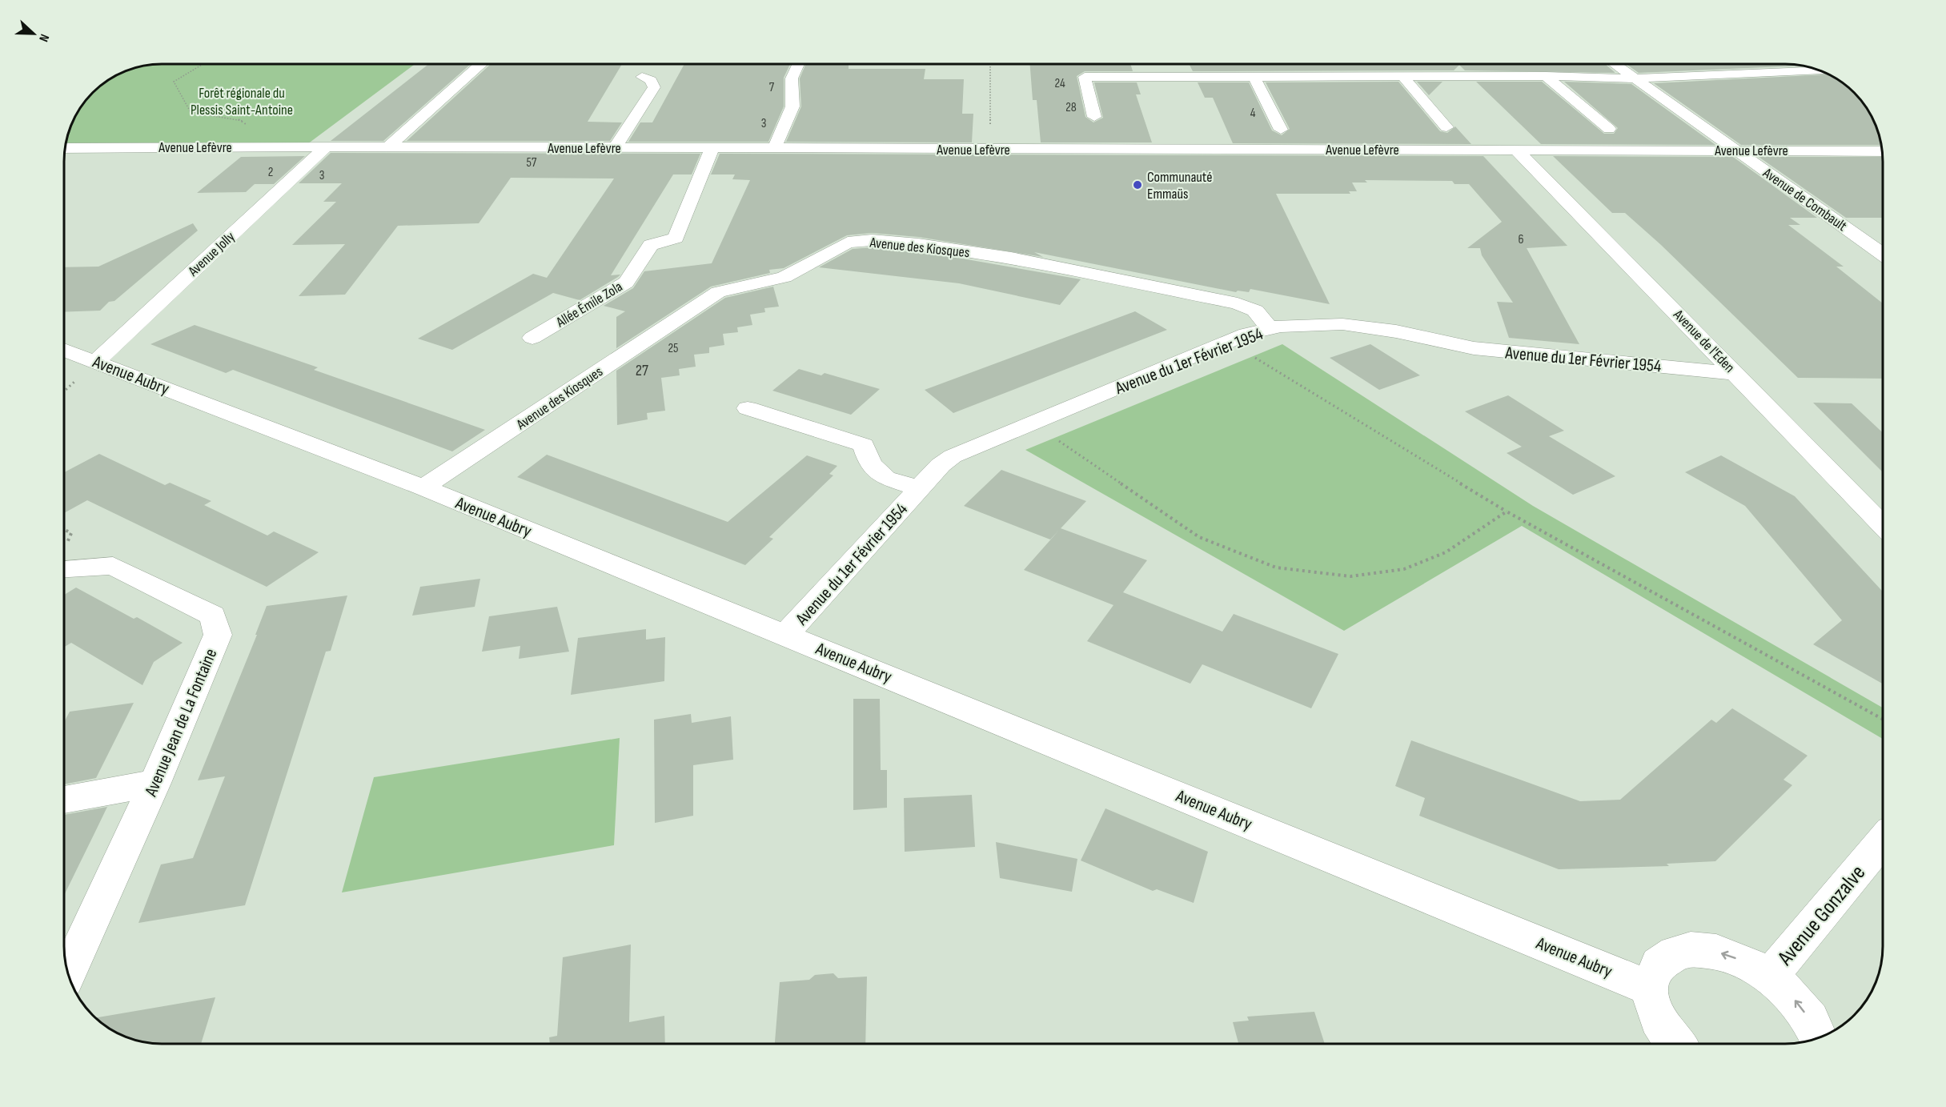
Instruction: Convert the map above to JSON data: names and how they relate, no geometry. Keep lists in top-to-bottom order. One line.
{"streets":{"street":["Avenue Lefèvre","Avenue de Combault","Avenue des Kiosques","Avenue Jolly","Allée Émile Zola","Avenue de l'Eden","Avenue du 1er Février 1954","Avenue Aubry","Avenue Jean de La Fontaine","Avenue Gonzalve"]},"crossings":[["Avenue Lefèvre","Avenue de Combault"],["Avenue Lefèvre","Avenue Jolly"],["Avenue Lefèvre","Allée Émile Zola"],["Avenue Lefèvre","Avenue de l'Eden"],["Avenue des Kiosques","Avenue du 1er Février 1954"],["Avenue des Kiosques","Avenue Aubry"],["Avenue Jolly","Avenue Aubry"],["Avenue de l'Eden","Avenue du 1er Février 1954"],["Avenue du 1er Février 1954","Avenue Aubry"]],"parks":["Forêt régionale du Plessis Saint-Antoine"],"places":["Communauté Emmaüs"],"house_numbers":["24","7","28","4","3","57","2","3","6","25","27"],"north":"right"}
